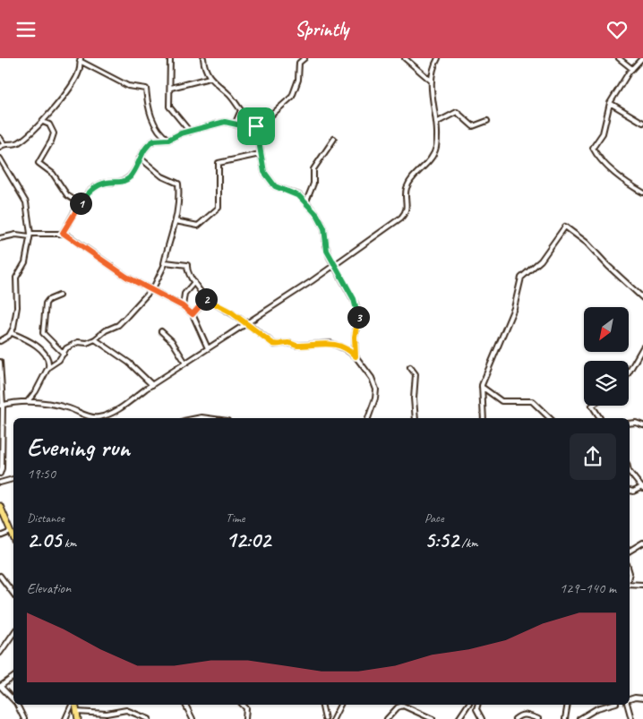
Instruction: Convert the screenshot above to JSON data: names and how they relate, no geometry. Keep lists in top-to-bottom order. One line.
{"north":"bottom left","page":{"header":"Sprintly","pins":["1","2","3"],"heading":["Evening run","19:50"],"stats":[["Distance","2.05 km"],["Time","12:02"],["Pace","5:52 /km"]],"chart":["Elevation","129–140 m"]}}
